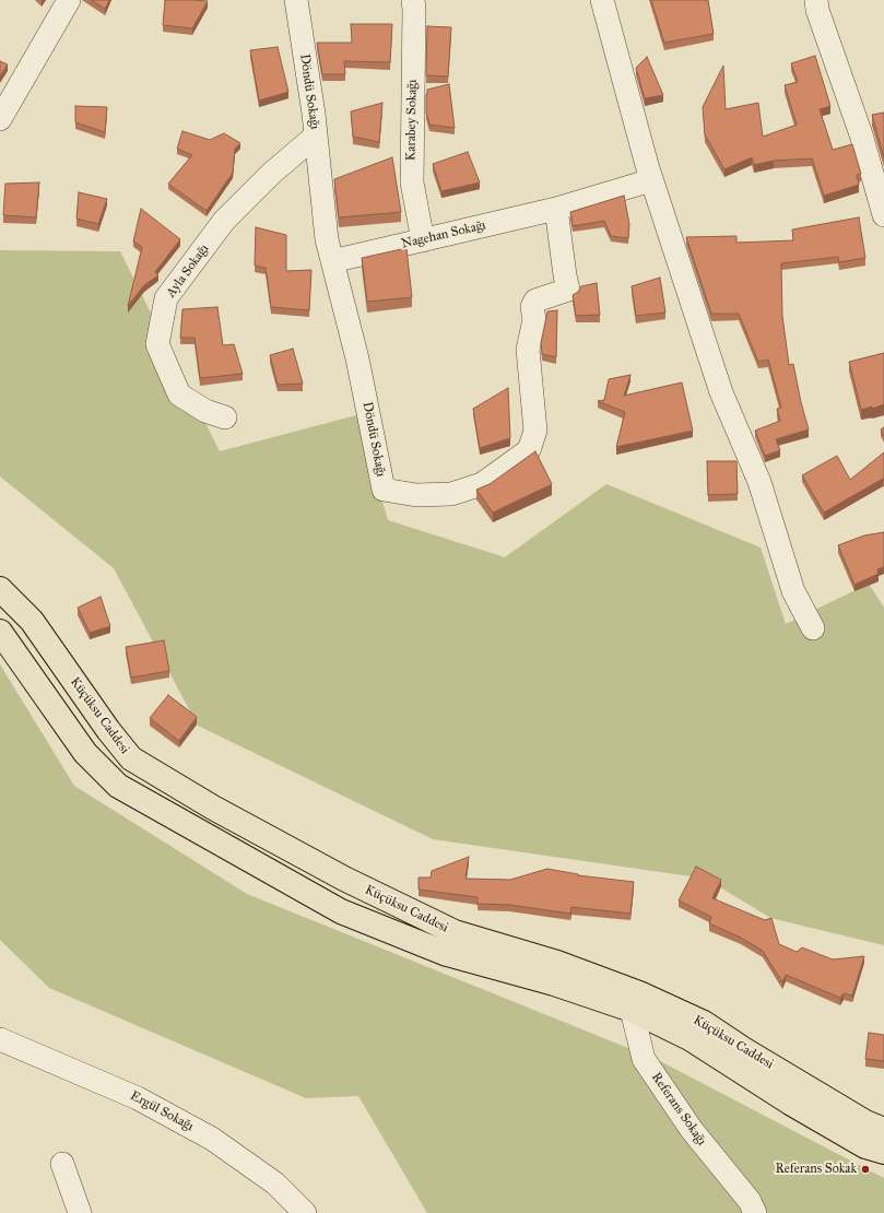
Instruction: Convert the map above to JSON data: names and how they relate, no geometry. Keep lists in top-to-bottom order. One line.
{"streets":{"main road":["Küçüksu Caddesi"],"street":["Döndü Sokağı","Karabey Sokağı","Nagehan Sokağı","Ayla Sokağı","Referans Sokağı","Ergül Sokağı"]},"crossings":[["Döndü Sokağı","Nagehan Sokağı"],["Döndü Sokağı","Ayla Sokağı"],["Karabey Sokağı","Nagehan Sokağı"],["Küçüksu Caddesi","Referans Sokağı"]],"places":["Referans Sokak"]}
